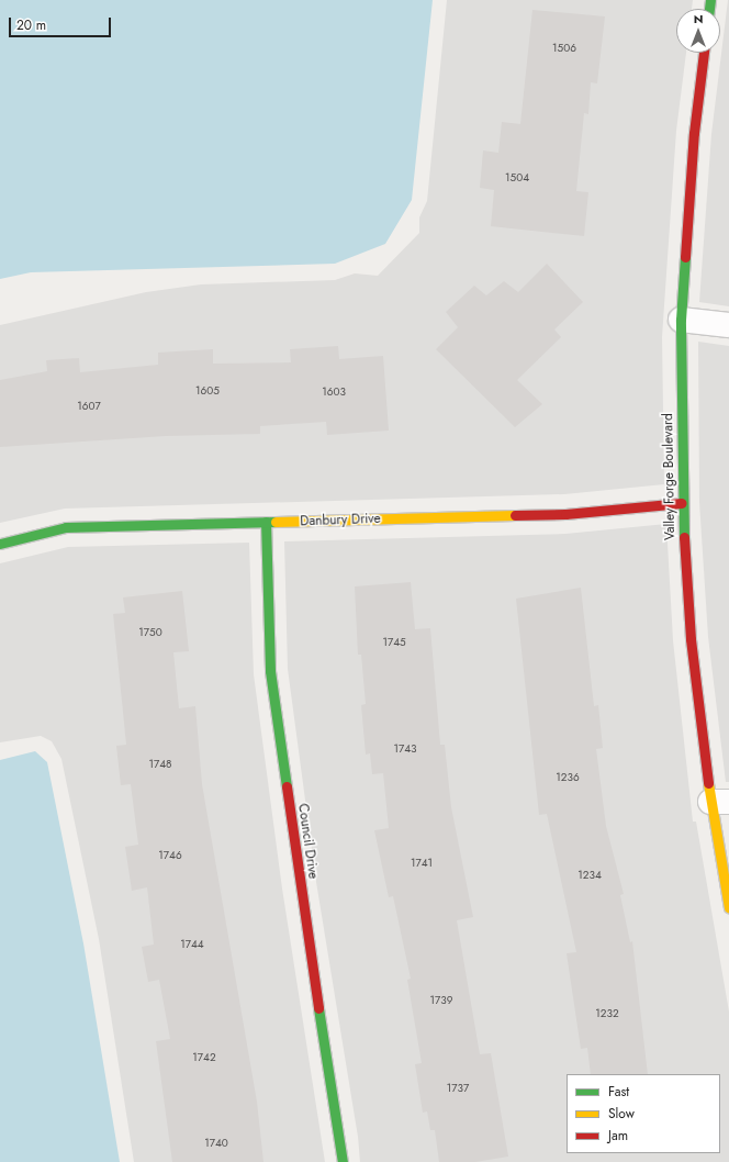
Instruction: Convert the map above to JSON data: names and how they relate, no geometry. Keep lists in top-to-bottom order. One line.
{"streets":{"street":["Valley Forge Boulevard","Danbury Drive","Council Drive"]},"crossings":[["Valley Forge Boulevard","Danbury Drive"],["Danbury Drive","Council Drive"]],"house_numbers":["1506","1504","1605","1603","1607","1750","1745","1743","1748","1236","1746","1741","1234","1744","1739","1232","1742","1737","1740"],"legend":["Fast","Slow","Jam"],"scale_bar":"20 m","north":"top"}
